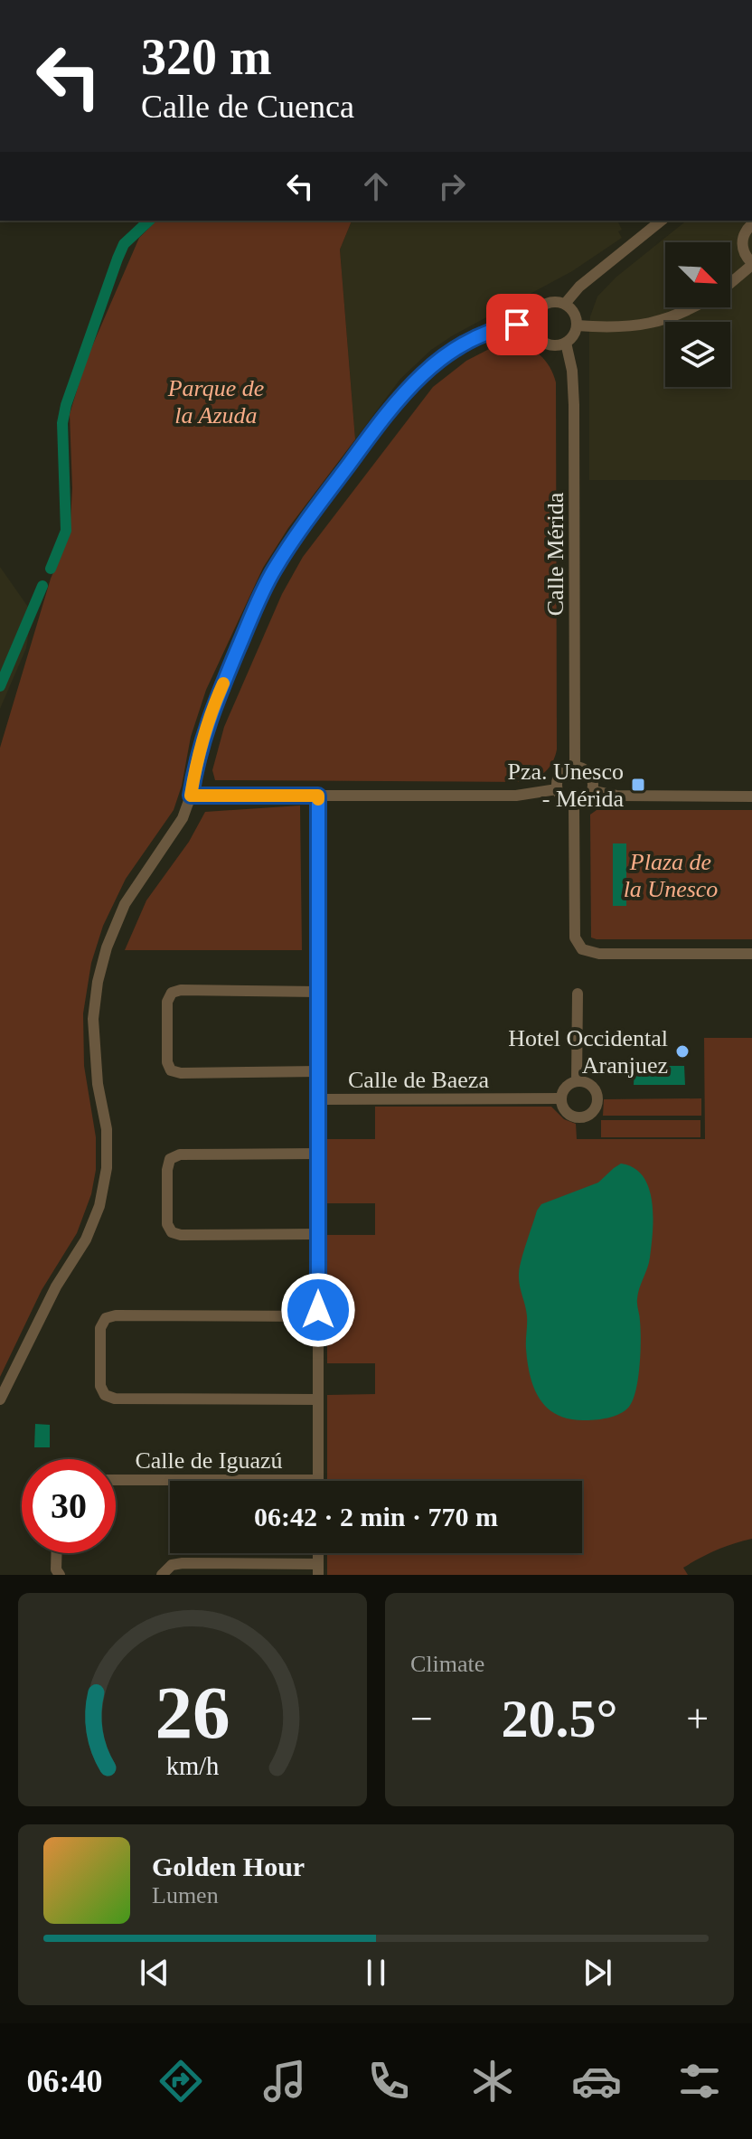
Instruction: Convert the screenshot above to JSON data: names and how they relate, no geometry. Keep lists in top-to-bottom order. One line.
{"streets":{"street":["Calle Mérida","Calle de Baeza","Calle de Iguazú"]},"parks":["Parque de la Azuda","Plaza de la Unesco"],"places":{"transit":["Pza. Unesco - Mérida"],"other":["Hotel Occidental Aranjuez"]},"north":"bottom right","page":{"turn":["320 m","Calle de Cuenca"],"limit":"30","trip":"06:42 · 2 min · 770 m","tile":"Climate","heat":["−","20.5°","+"],"song":["Golden Hour","Lumen"],"tabs":"06:40","gauge":["26","km/h"]}}
